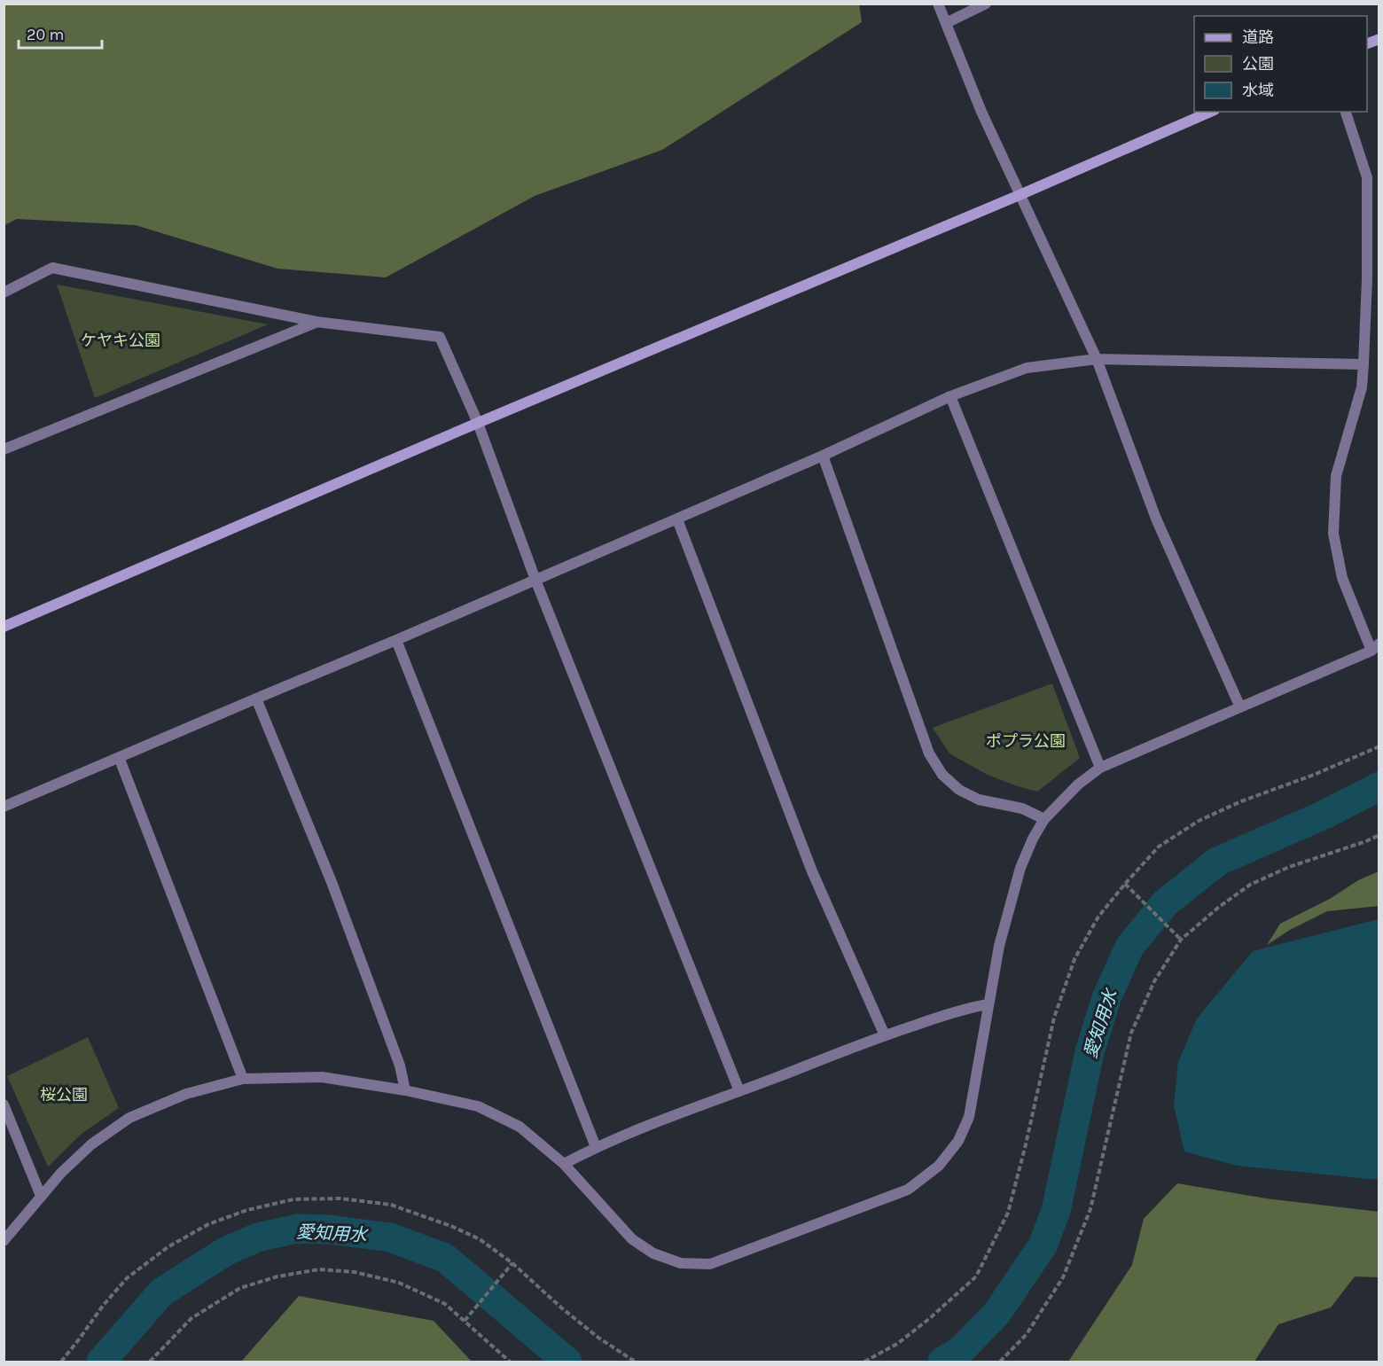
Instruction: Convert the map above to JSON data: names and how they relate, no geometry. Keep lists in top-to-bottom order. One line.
{"water":["愛知用水"],"parks":["ケヤキ公園","ポプラ公園","桜公園"],"legend":["道路","公園","水域"],"scale_bar":"20 m"}
